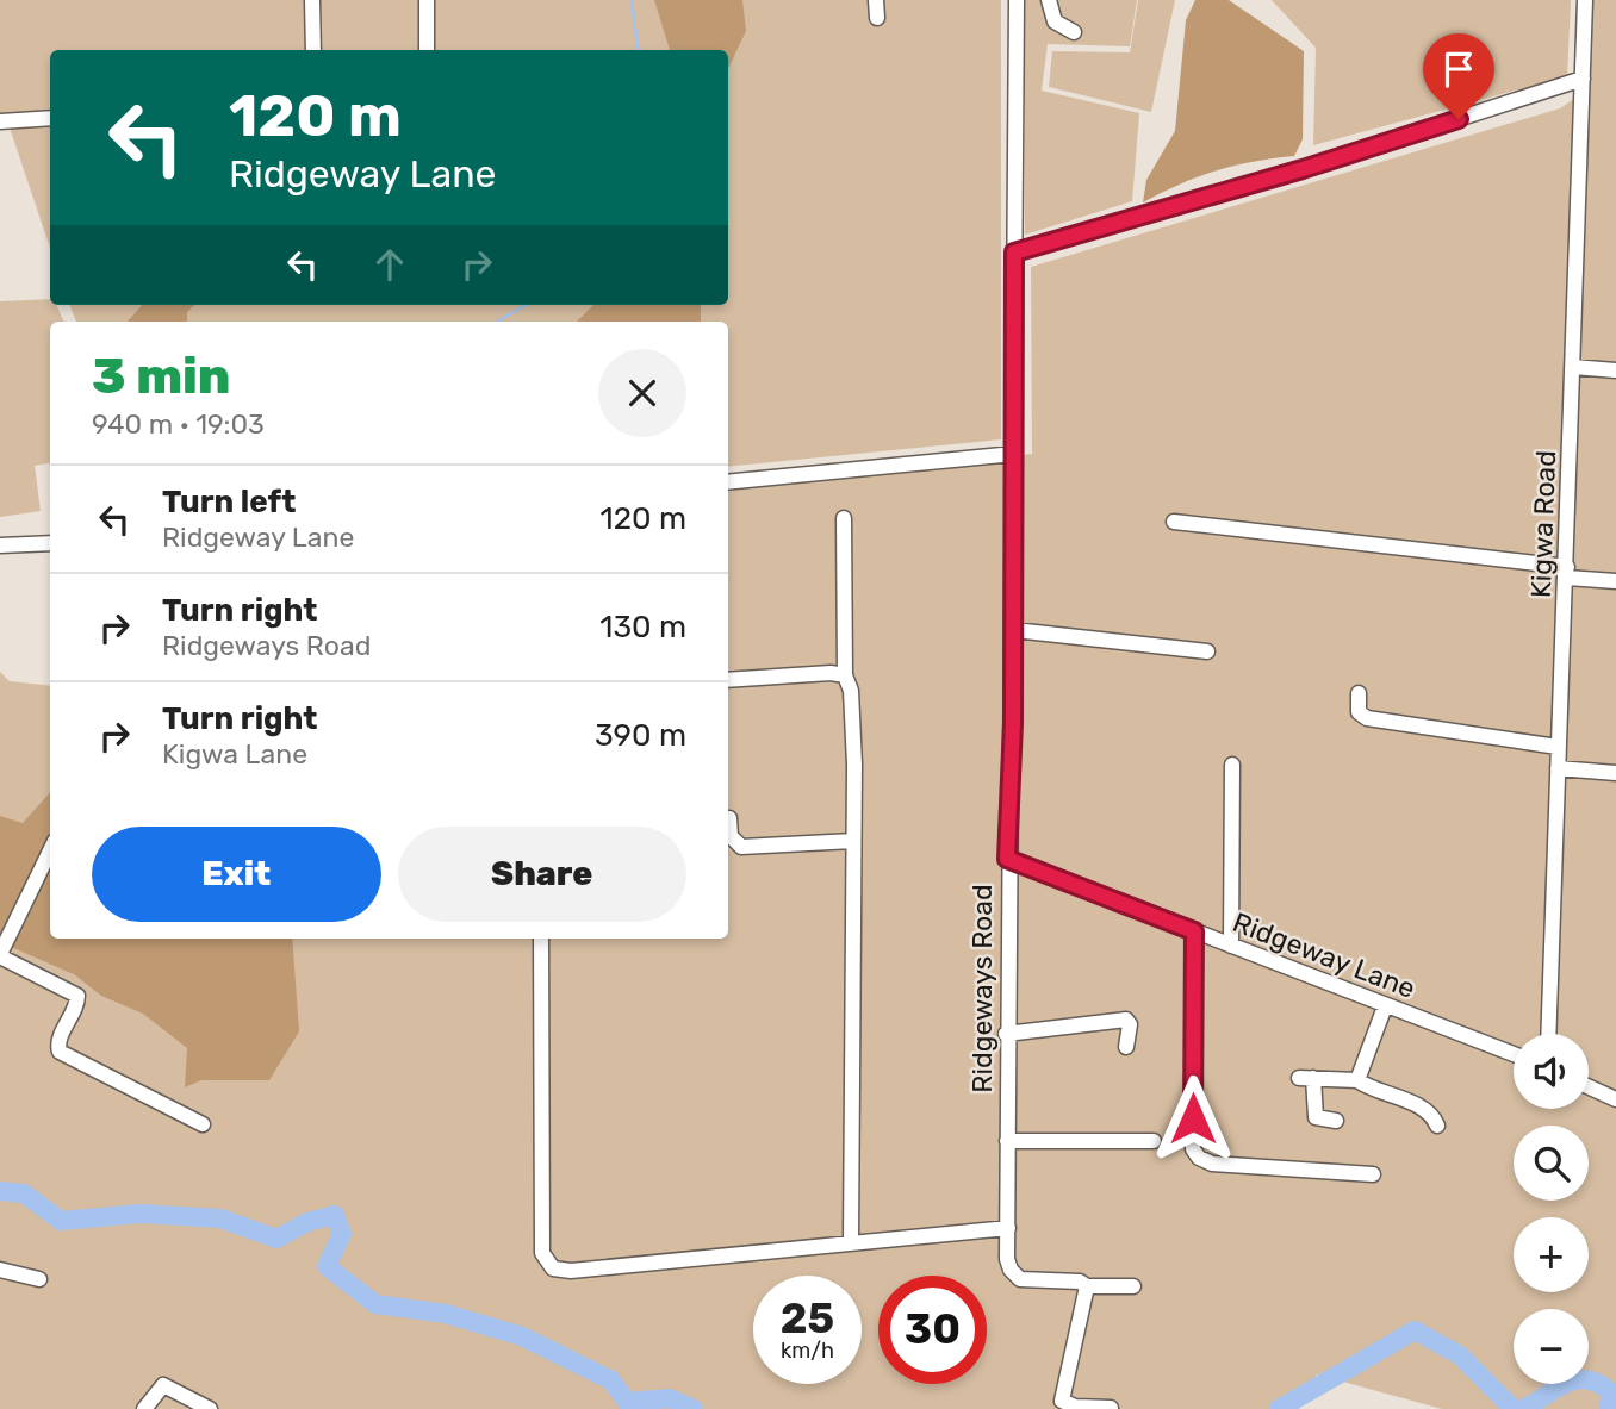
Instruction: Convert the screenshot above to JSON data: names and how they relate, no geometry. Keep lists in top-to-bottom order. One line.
{"streets":{"street":["Kigwa Road","Ridgeway Lane","Ridgeways Road"]},"crossings":[["Ridgeway Lane","Ridgeways Road"]],"page":{"turn":["120 m","Ridgeway Lane"],"heading":["3 min","940 m · 19:03"],"list":[{"name":"Turn left","note":"Ridgeway Lane","value":"120 m"},{"name":"Turn right","note":"Ridgeways Road","value":"130 m"},{"name":"Turn right","note":"Kigwa Lane","value":"390 m"}],"buttons":["Exit","Share"],"map_buttons":["+","−"],"speed":"25 km/h","limit":"30"}}
